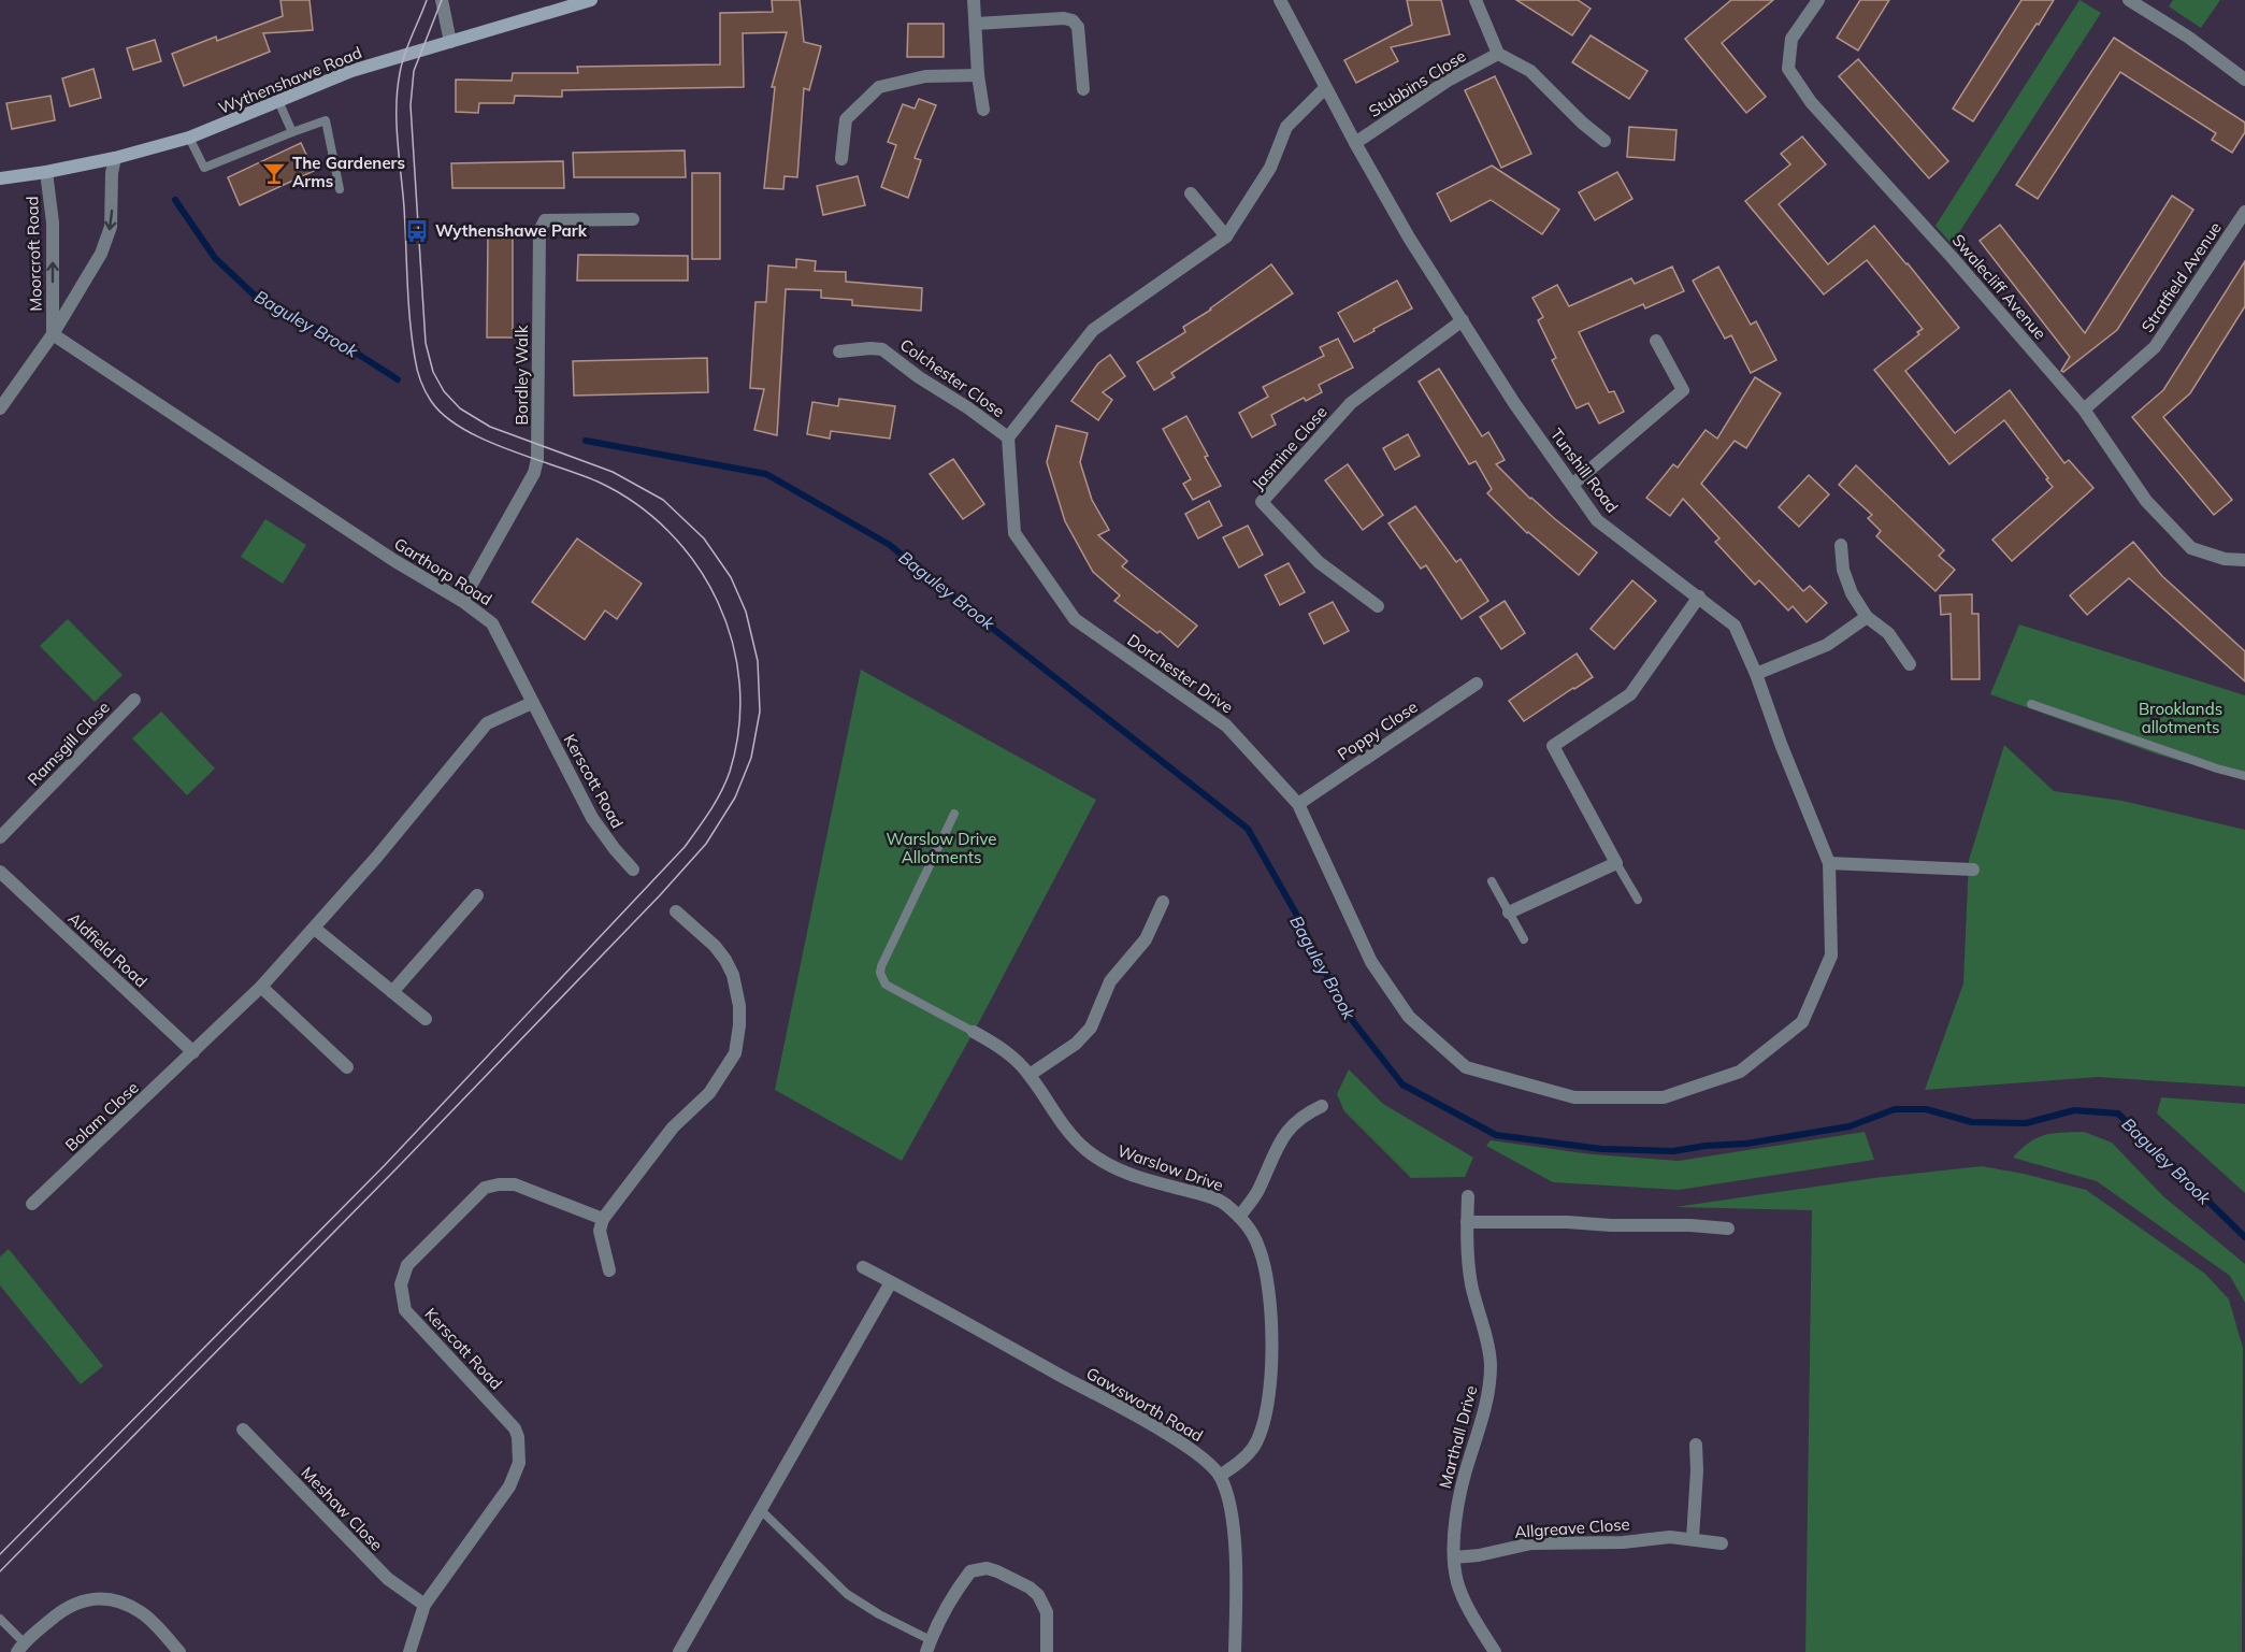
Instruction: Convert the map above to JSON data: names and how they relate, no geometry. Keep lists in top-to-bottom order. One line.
{"streets":{"main road":["Wythenshawe Road"],"street":["Stubbins Close","Moorcroft Road","Stratfield Avenue","Swalecliff Avenue","Bordley Walk","Colchester Close","Jasmine Close","Tunshill Road","Garthorp Road","Dorchester Drive","Poppy Close","Ramsgill Close","Kerscott Road","Aldfield Road","Bolam Close","Warslow Drive","Gawsworth Road","Marthall Drive","Meshaw Close","Allgreave Close"]},"crossings":[["Wythenshawe Road","Moorcroft Road"],["Stubbins Close","Tunshill Road"],["Moorcroft Road","Garthorp Road"],["Stratfield Avenue","Swalecliff Avenue"],["Bordley Walk","Garthorp Road"],["Colchester Close","Dorchester Drive"],["Jasmine Close","Tunshill Road"],["Tunshill Road","Dorchester Drive"],["Garthorp Road","Kerscott Road"],["Dorchester Drive","Poppy Close"],["Kerscott Road","Meshaw Close"],["Aldfield Road","Bolam Close"],["Warslow Drive","Gawsworth Road"],["Marthall Drive","Allgreave Close"]],"water":["Baguley Brook"],"parks":["Brooklands allotments","Warslow Drive Allotments"],"places":{"bar":["The Gardeners Arms"],"bus stop":["Wythenshawe Park"]}}
